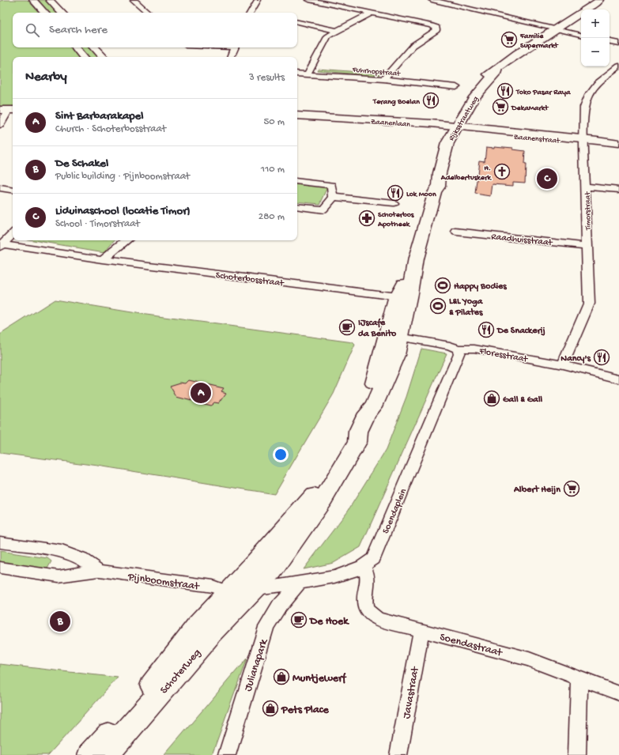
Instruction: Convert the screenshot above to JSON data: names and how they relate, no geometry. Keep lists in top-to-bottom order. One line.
{"streets":{"main road":["Rijksstraatweg","Schoterweg"],"street":["Fuhrhopstraat","Zaanenlaan","Zaanenstraat","Timorstraat","Raadhuisstraat","Schoterbosstraat","Floresstraat","Soendaplein","Pijnboomstraat","Soendastraat","Julianapark","Javastraat"]},"crossings":[["Rijksstraatweg","Zaanenlaan"],["Rijksstraatweg","Zaanenstraat"],["Rijksstraatweg","Schoterbosstraat"],["Zaanenlaan","Zaanenstraat"],["Zaanenstraat","Timorstraat"],["Timorstraat","Raadhuisstraat"],["Timorstraat","Floresstraat"],["Floresstraat","Soendaplein"],["Soendaplein","Soendastraat"],["Soendaplein","Julianapark"],["Soendaplein","Schoterweg"],["Pijnboomstraat","Schoterweg"],["Soendastraat","Javastraat"]],"places":{"supermarket":["Familie Supermarkt","DekaMarkt","Albert Heijn"],"restaurant":["Toko Pasar Raya","Terang Boelan","Lok Moon","De Snackerij","Nancy's"],"church":["H. Adelbertuskerk"],"pharmacy":["Schoterbos Apotheek"],"sports":["Happy Bodies","L&L Yoga & Pilates"],"cafe":["IJscafe da Benito","De Hoek"],"shop":["Gall & Gall","Muntjewerf","Pets Place"]},"page":{"map_buttons":["+","−"],"search":"Search here","heading":["Nearby","3 results"],"list":[{"mark":"A","name":"Sint Barbarakapel","note":"Church · Schoterbosstraat","value":"50 m"},{"mark":"B","name":"De Schakel","note":"Public building · Pijnboomstraat","value":"110 m"},{"mark":"C","name":"Liduinaschool (locatie Timor)","note":"School · Timorstraat","value":"280 m"}],"pins":["C","A","B"]}}
